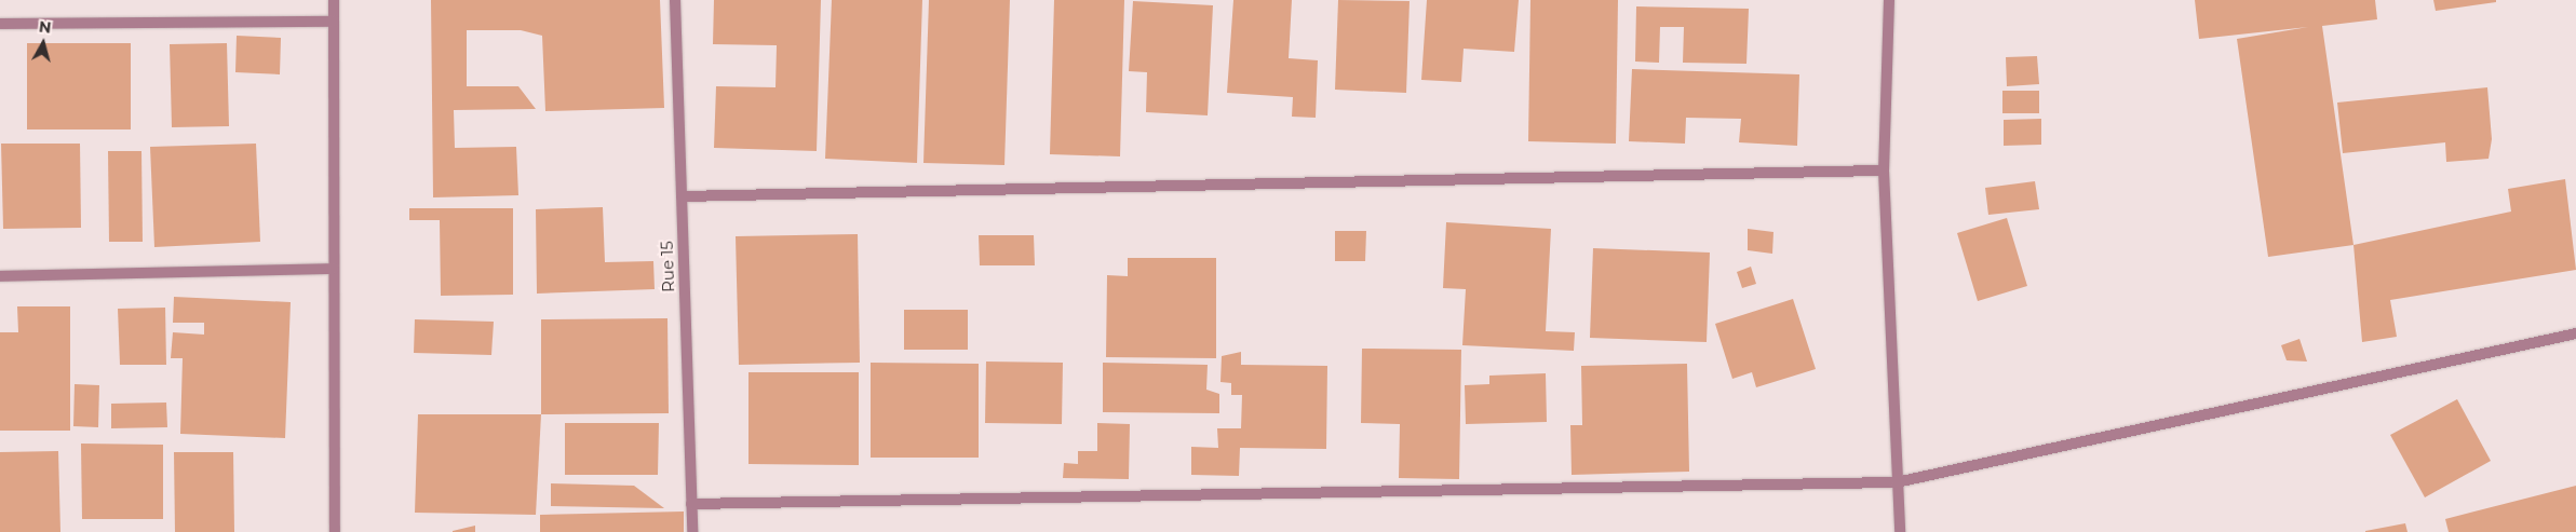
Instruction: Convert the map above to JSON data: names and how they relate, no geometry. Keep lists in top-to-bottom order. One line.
{"streets":{"street":["Rue 15"]},"north":"top"}
